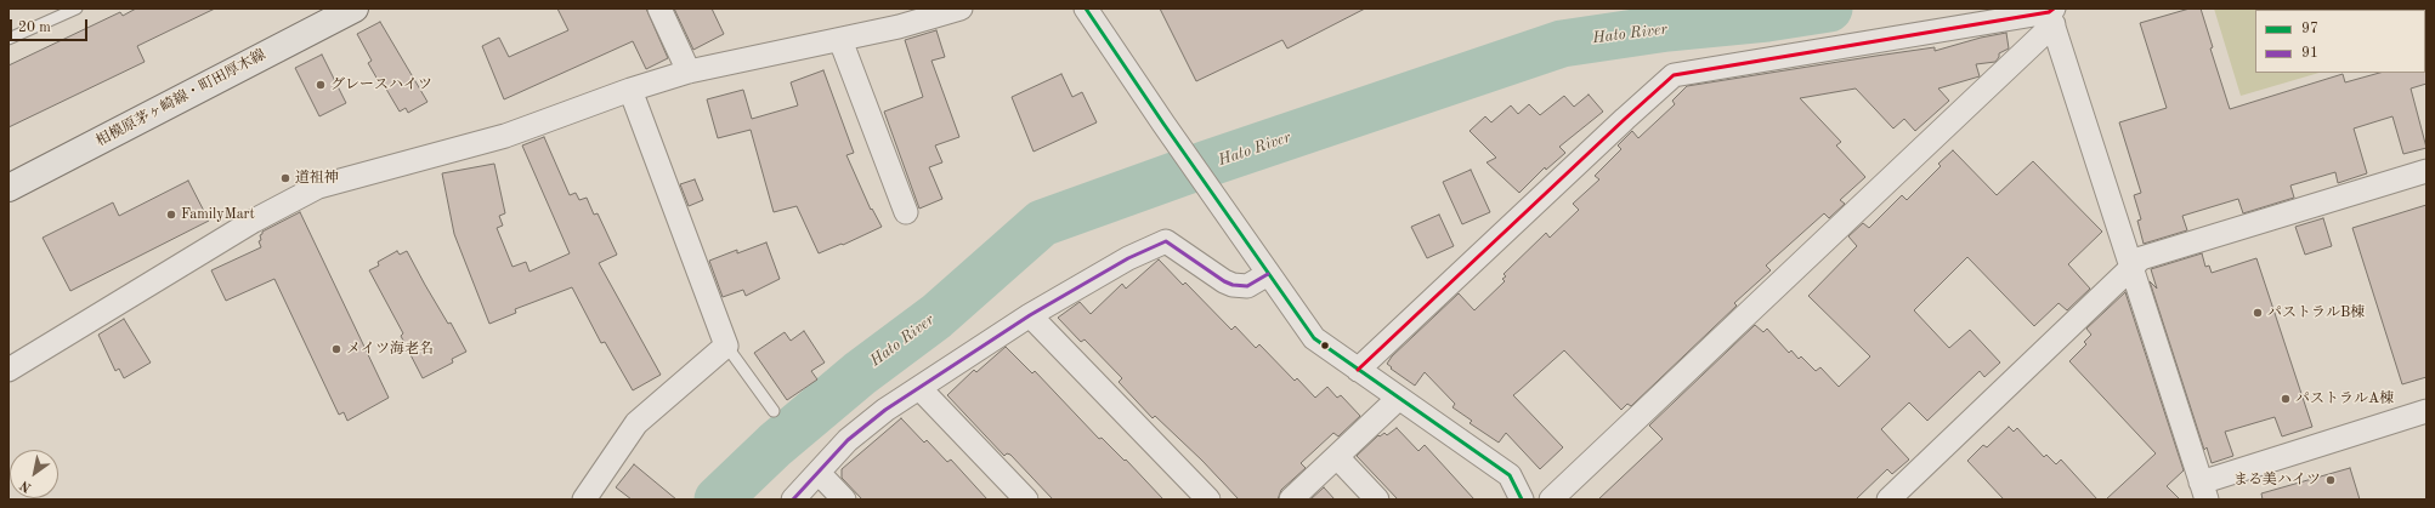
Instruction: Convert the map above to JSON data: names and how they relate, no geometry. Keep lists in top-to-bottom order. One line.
{"streets":{"main road":["相模原茅ヶ崎線・町田厚木線"]},"water":["Hato River"],"places":["グレースハイツ","道祖神","FamilyMart","パストラルB棟","メイツ海老名","パストラルA棟","まる美ハイツ"],"lines":["transit line 97","transit line 91"],"legend":["97","91"],"scale_bar":"20 m","north":"bottom left"}
